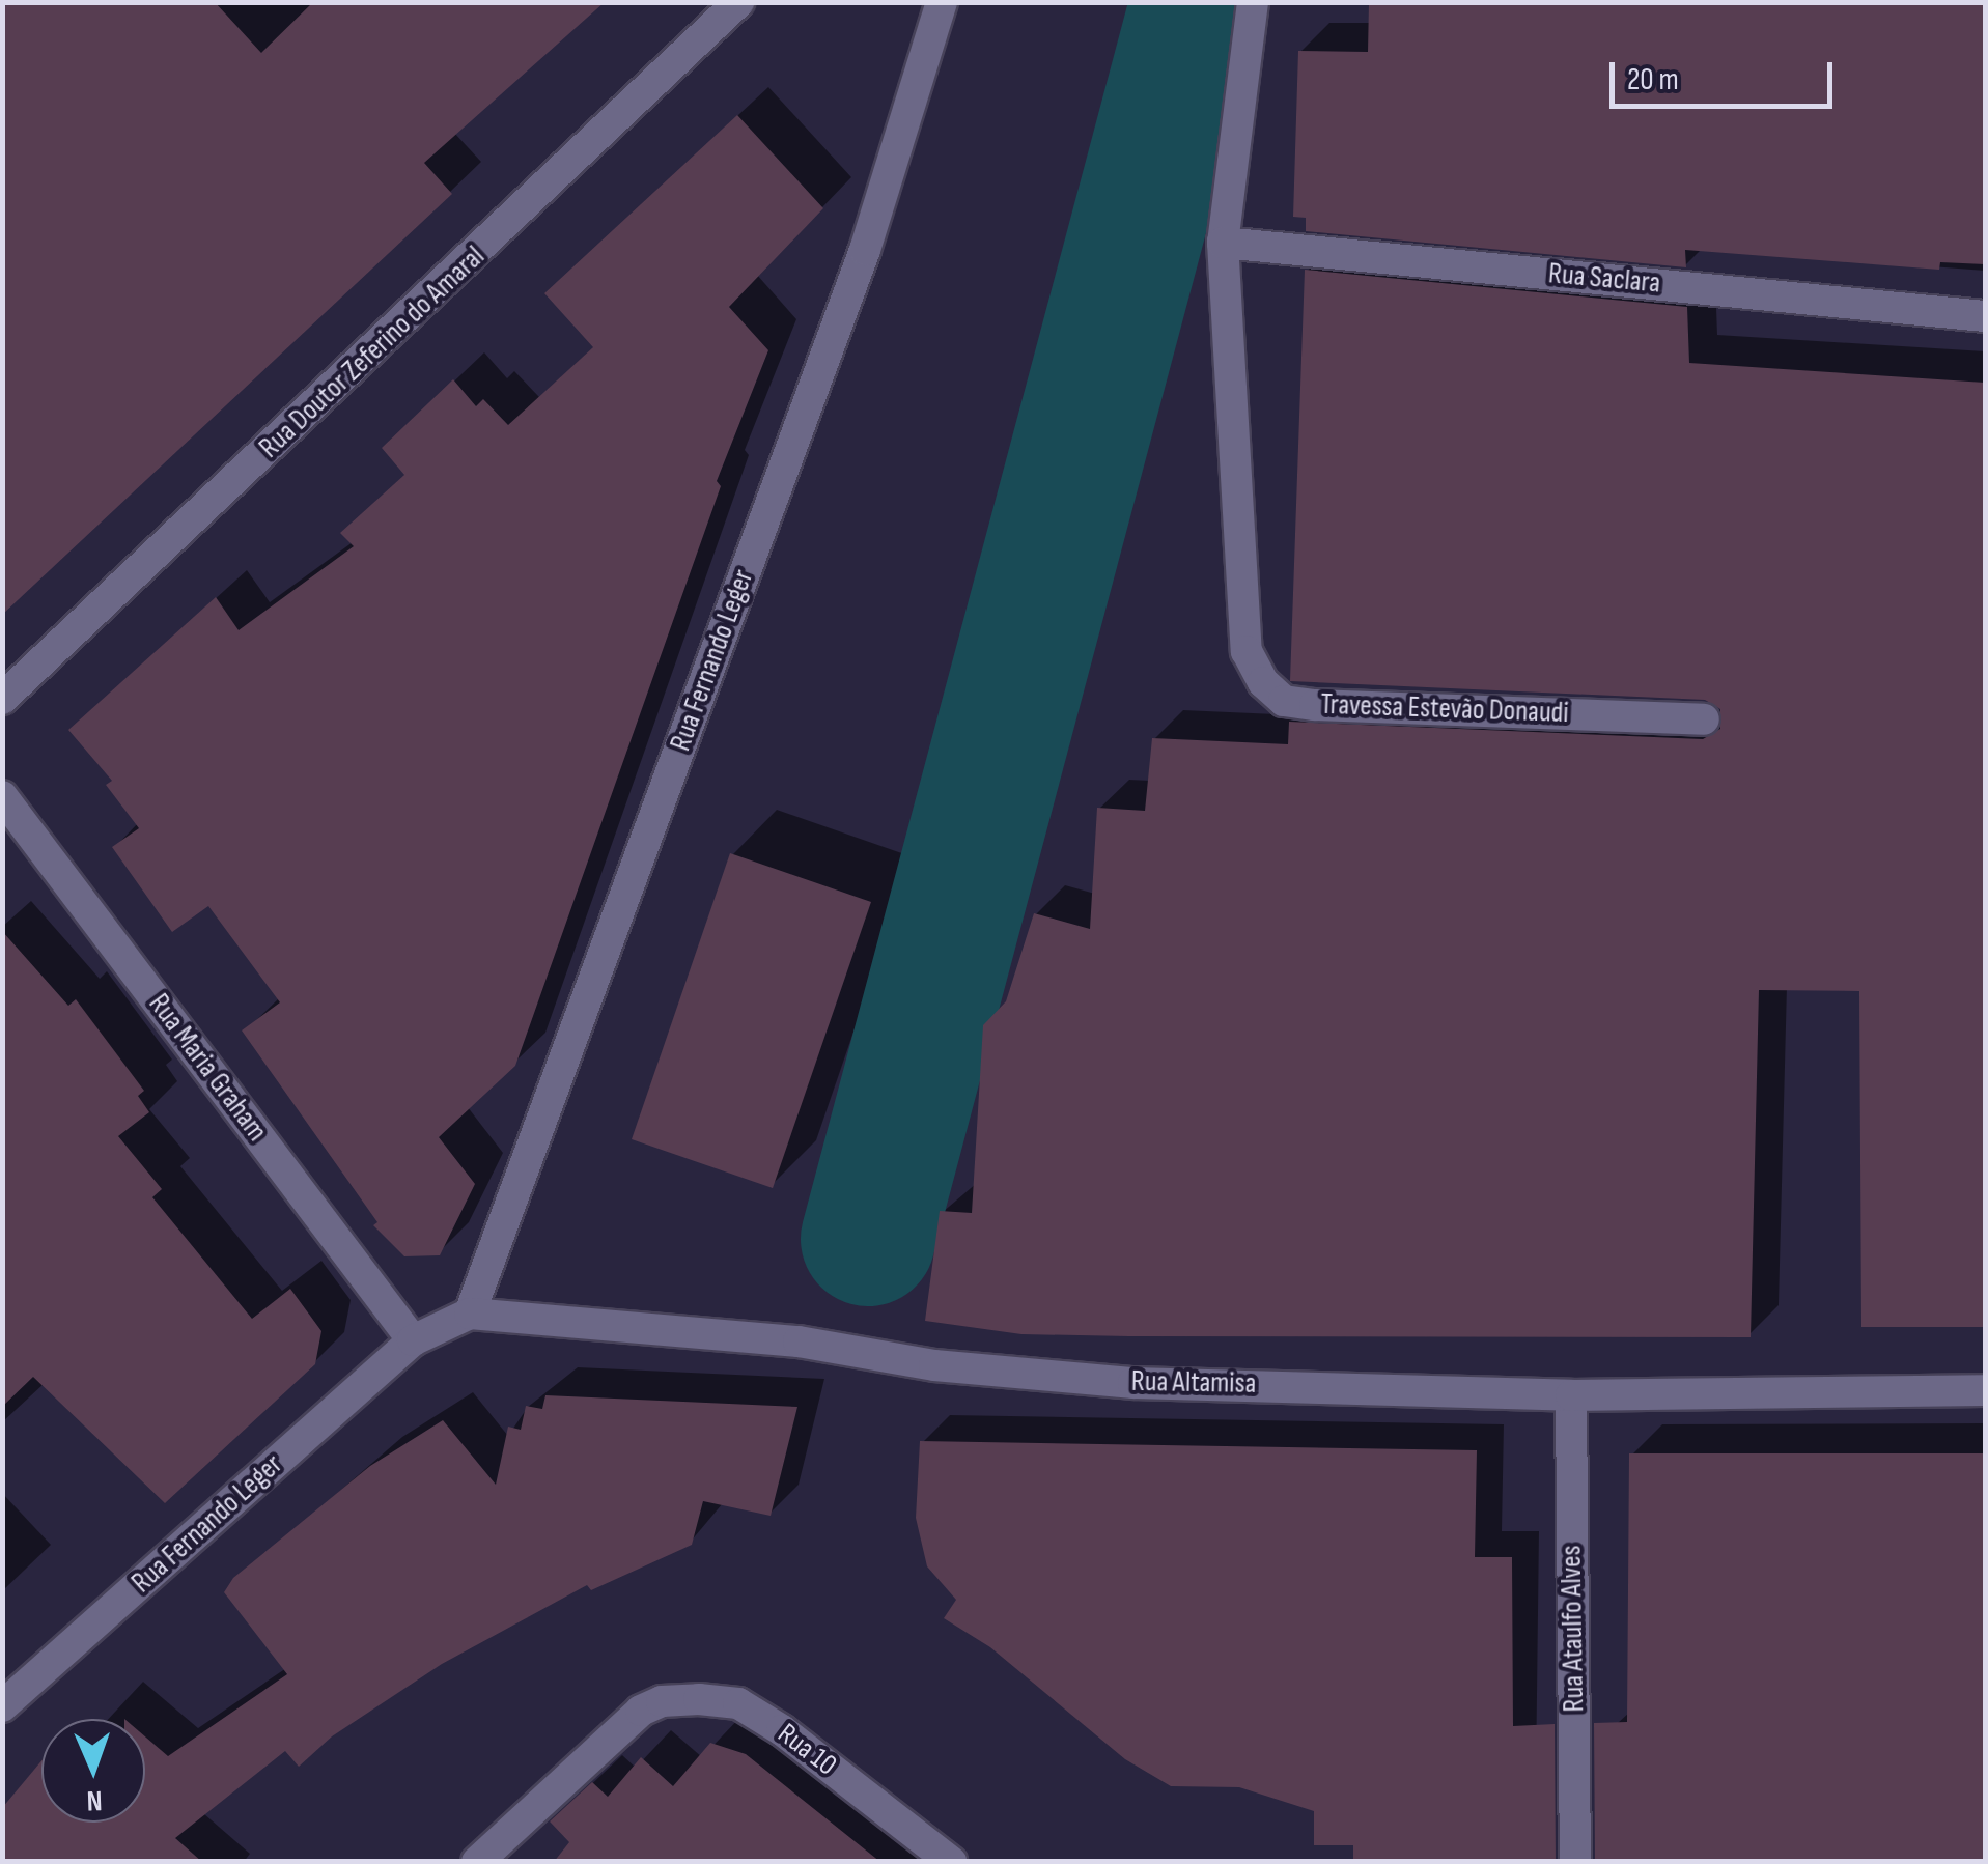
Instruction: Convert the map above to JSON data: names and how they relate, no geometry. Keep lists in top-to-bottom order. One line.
{"streets":{"street":["Rua Saclara","Rua Doutor Zeferino do Amaral","Rua Fernando Leger","Travessa Estevão Donaudi","Rua Maria Graham","Rua Altamisa","Rua Ataulfo Alves","Rua 10"]},"crossings":[["Rua Saclara","Travessa Estevão Donaudi"],["Rua Fernando Leger","Rua Maria Graham"],["Rua Fernando Leger","Rua Altamisa"],["Rua Altamisa","Rua Ataulfo Alves"]],"scale_bar":"20 m","north":"bottom"}
